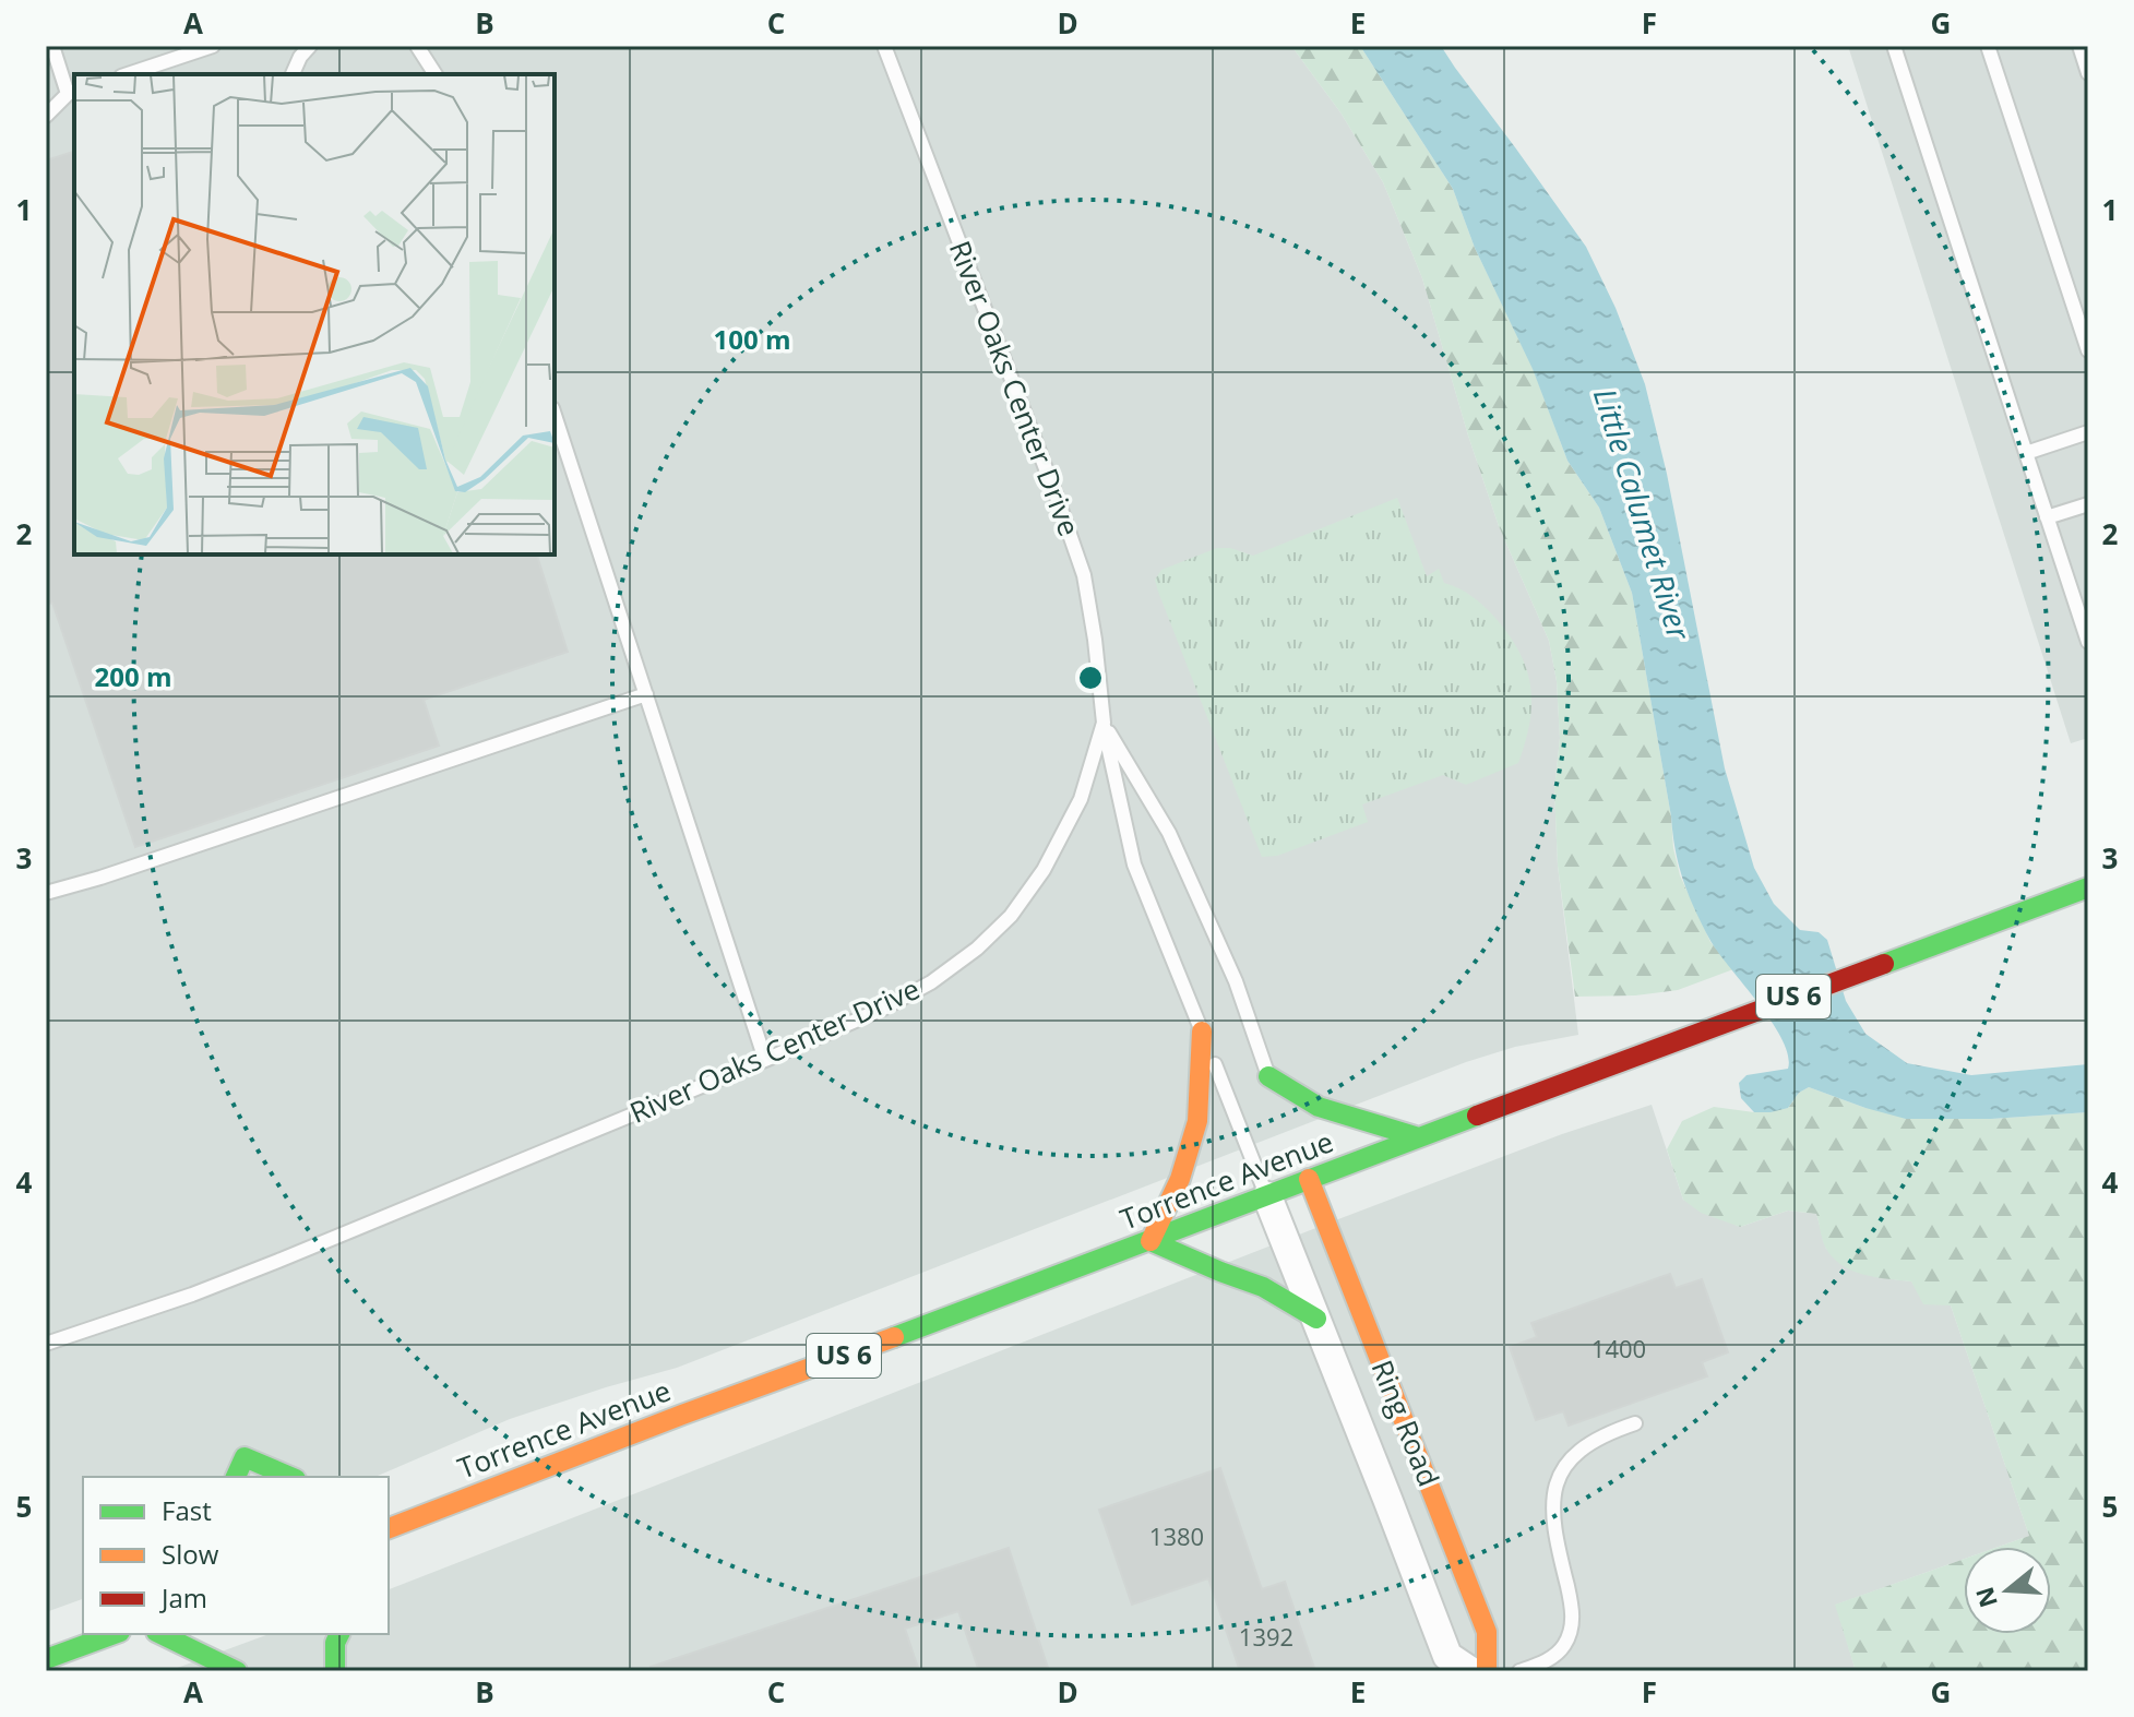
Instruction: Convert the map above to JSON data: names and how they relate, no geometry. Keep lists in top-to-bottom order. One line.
{"streets":{"main road":["US 6","Torrence Avenue","Ring Road"],"lane":["River Oaks Center Drive"]},"crossings":[["Torrence Avenue","Ring Road"]],"water":["Little Calumet River"],"house_numbers":["1400","1380","1392"],"legend":["Fast","Slow","Jam"],"north":"left","grid":{"columns":["A","B","C","D","E","F","G"],"rows":["1","2","3","4","5"]},"rings":["100 m","200 m"]}
